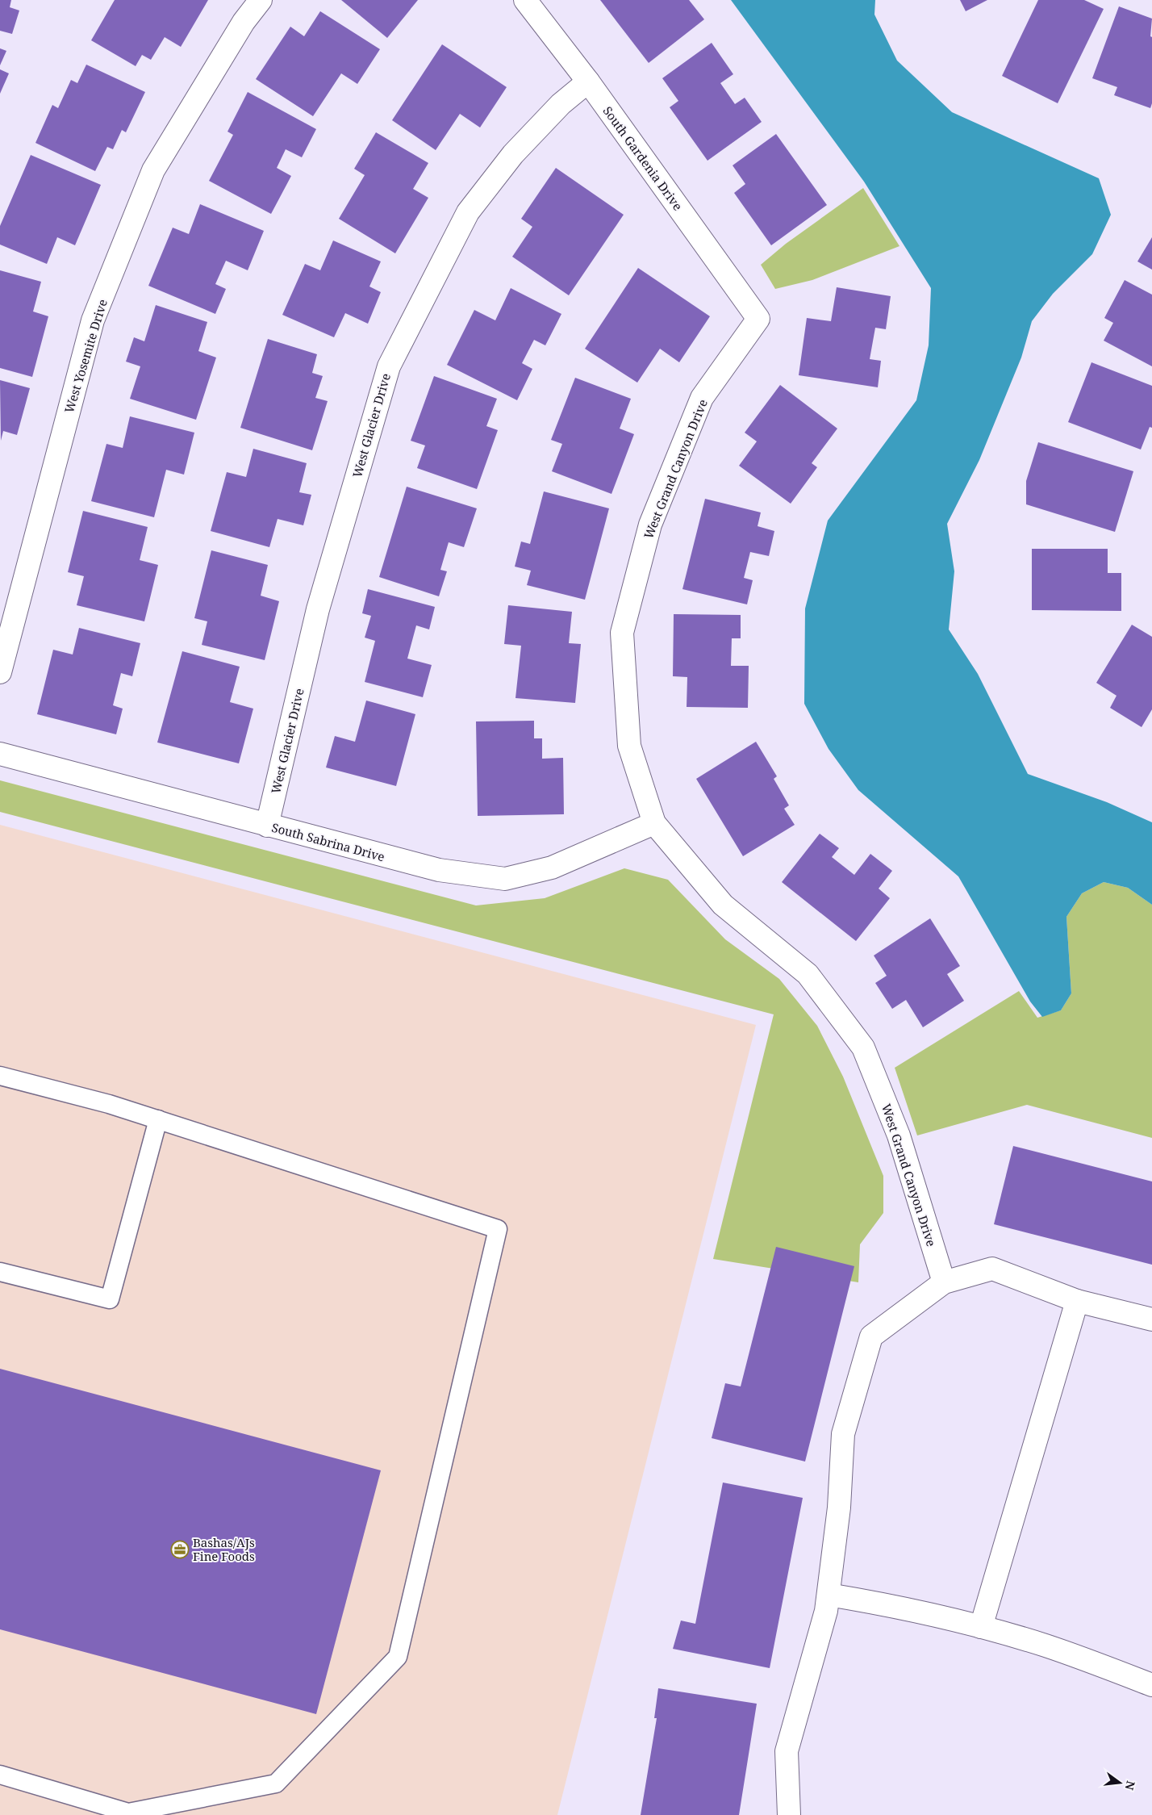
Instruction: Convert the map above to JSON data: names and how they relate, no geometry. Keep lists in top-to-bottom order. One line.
{"streets":{"street":["South Gardenia Drive","West Yosemite Drive","West Glacier Drive","West Grand Canyon Drive","South Sabrina Drive"]},"crossings":[["South Gardenia Drive","West Glacier Drive"],["South Gardenia Drive","West Grand Canyon Drive"],["West Glacier Drive","South Sabrina Drive"],["West Grand Canyon Drive","South Sabrina Drive"]],"places":{"office":["Bashas/AJs Fine Foods"]},"north":"right"}
